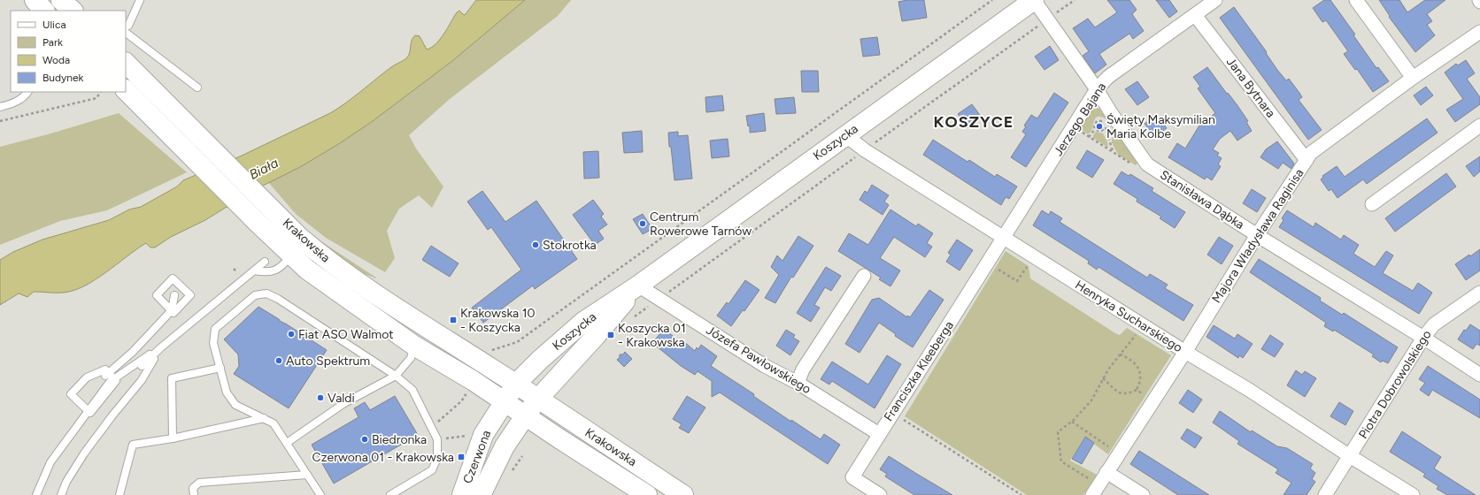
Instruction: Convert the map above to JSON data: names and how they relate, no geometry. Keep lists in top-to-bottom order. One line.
{"streets":{"street":["Jana Bytnara","Jerzego Bajana","Koszycka","Stanisława Dąbka","Majora Władysława Raginisa","Krakowska","Henryka Sucharskiego","Józefa Pawłowskiego","Franciszka Kleeberga","Piotra Dobrowolskiego","Czerwona"]},"crossings":[["Jana Bytnara","Jerzego Bajana"],["Jana Bytnara","Majora Władysława Raginisa"],["Jerzego Bajana","Stanisława Dąbka"],["Jerzego Bajana","Henryka Sucharskiego"],["Jerzego Bajana","Franciszka Kleeberga"],["Koszycka","Stanisława Dąbka"],["Koszycka","Krakowska"],["Koszycka","Henryka Sucharskiego"],["Koszycka","Józefa Pawłowskiego"],["Stanisława Dąbka","Majora Władysława Raginisa"],["Stanisława Dąbka","Piotra Dobrowolskiego"],["Majora Władysława Raginisa","Henryka Sucharskiego"],["Krakowska","Czerwona"],["Henryka Sucharskiego","Franciszka Kleeberga"],["Henryka Sucharskiego","Piotra Dobrowolskiego"],["Józefa Pawłowskiego","Franciszka Kleeberga"]],"districts":["KOSZYCE"],"water":["Biała"],"places":{"other":["Święty Maksymilian Maria Kolbe","Centrum Rowerowe Tarnów","Stokrotka","Fiat ASO Walmot","Auto Spektrum","Valdi","Biedronka"],"transit":["Krakowska 10 - Koszycka","Koszycka 01 - Krakowska","Czerwona 01 - Krakowska"]},"legend":["Ulica","Park","Woda","Budynek"]}
